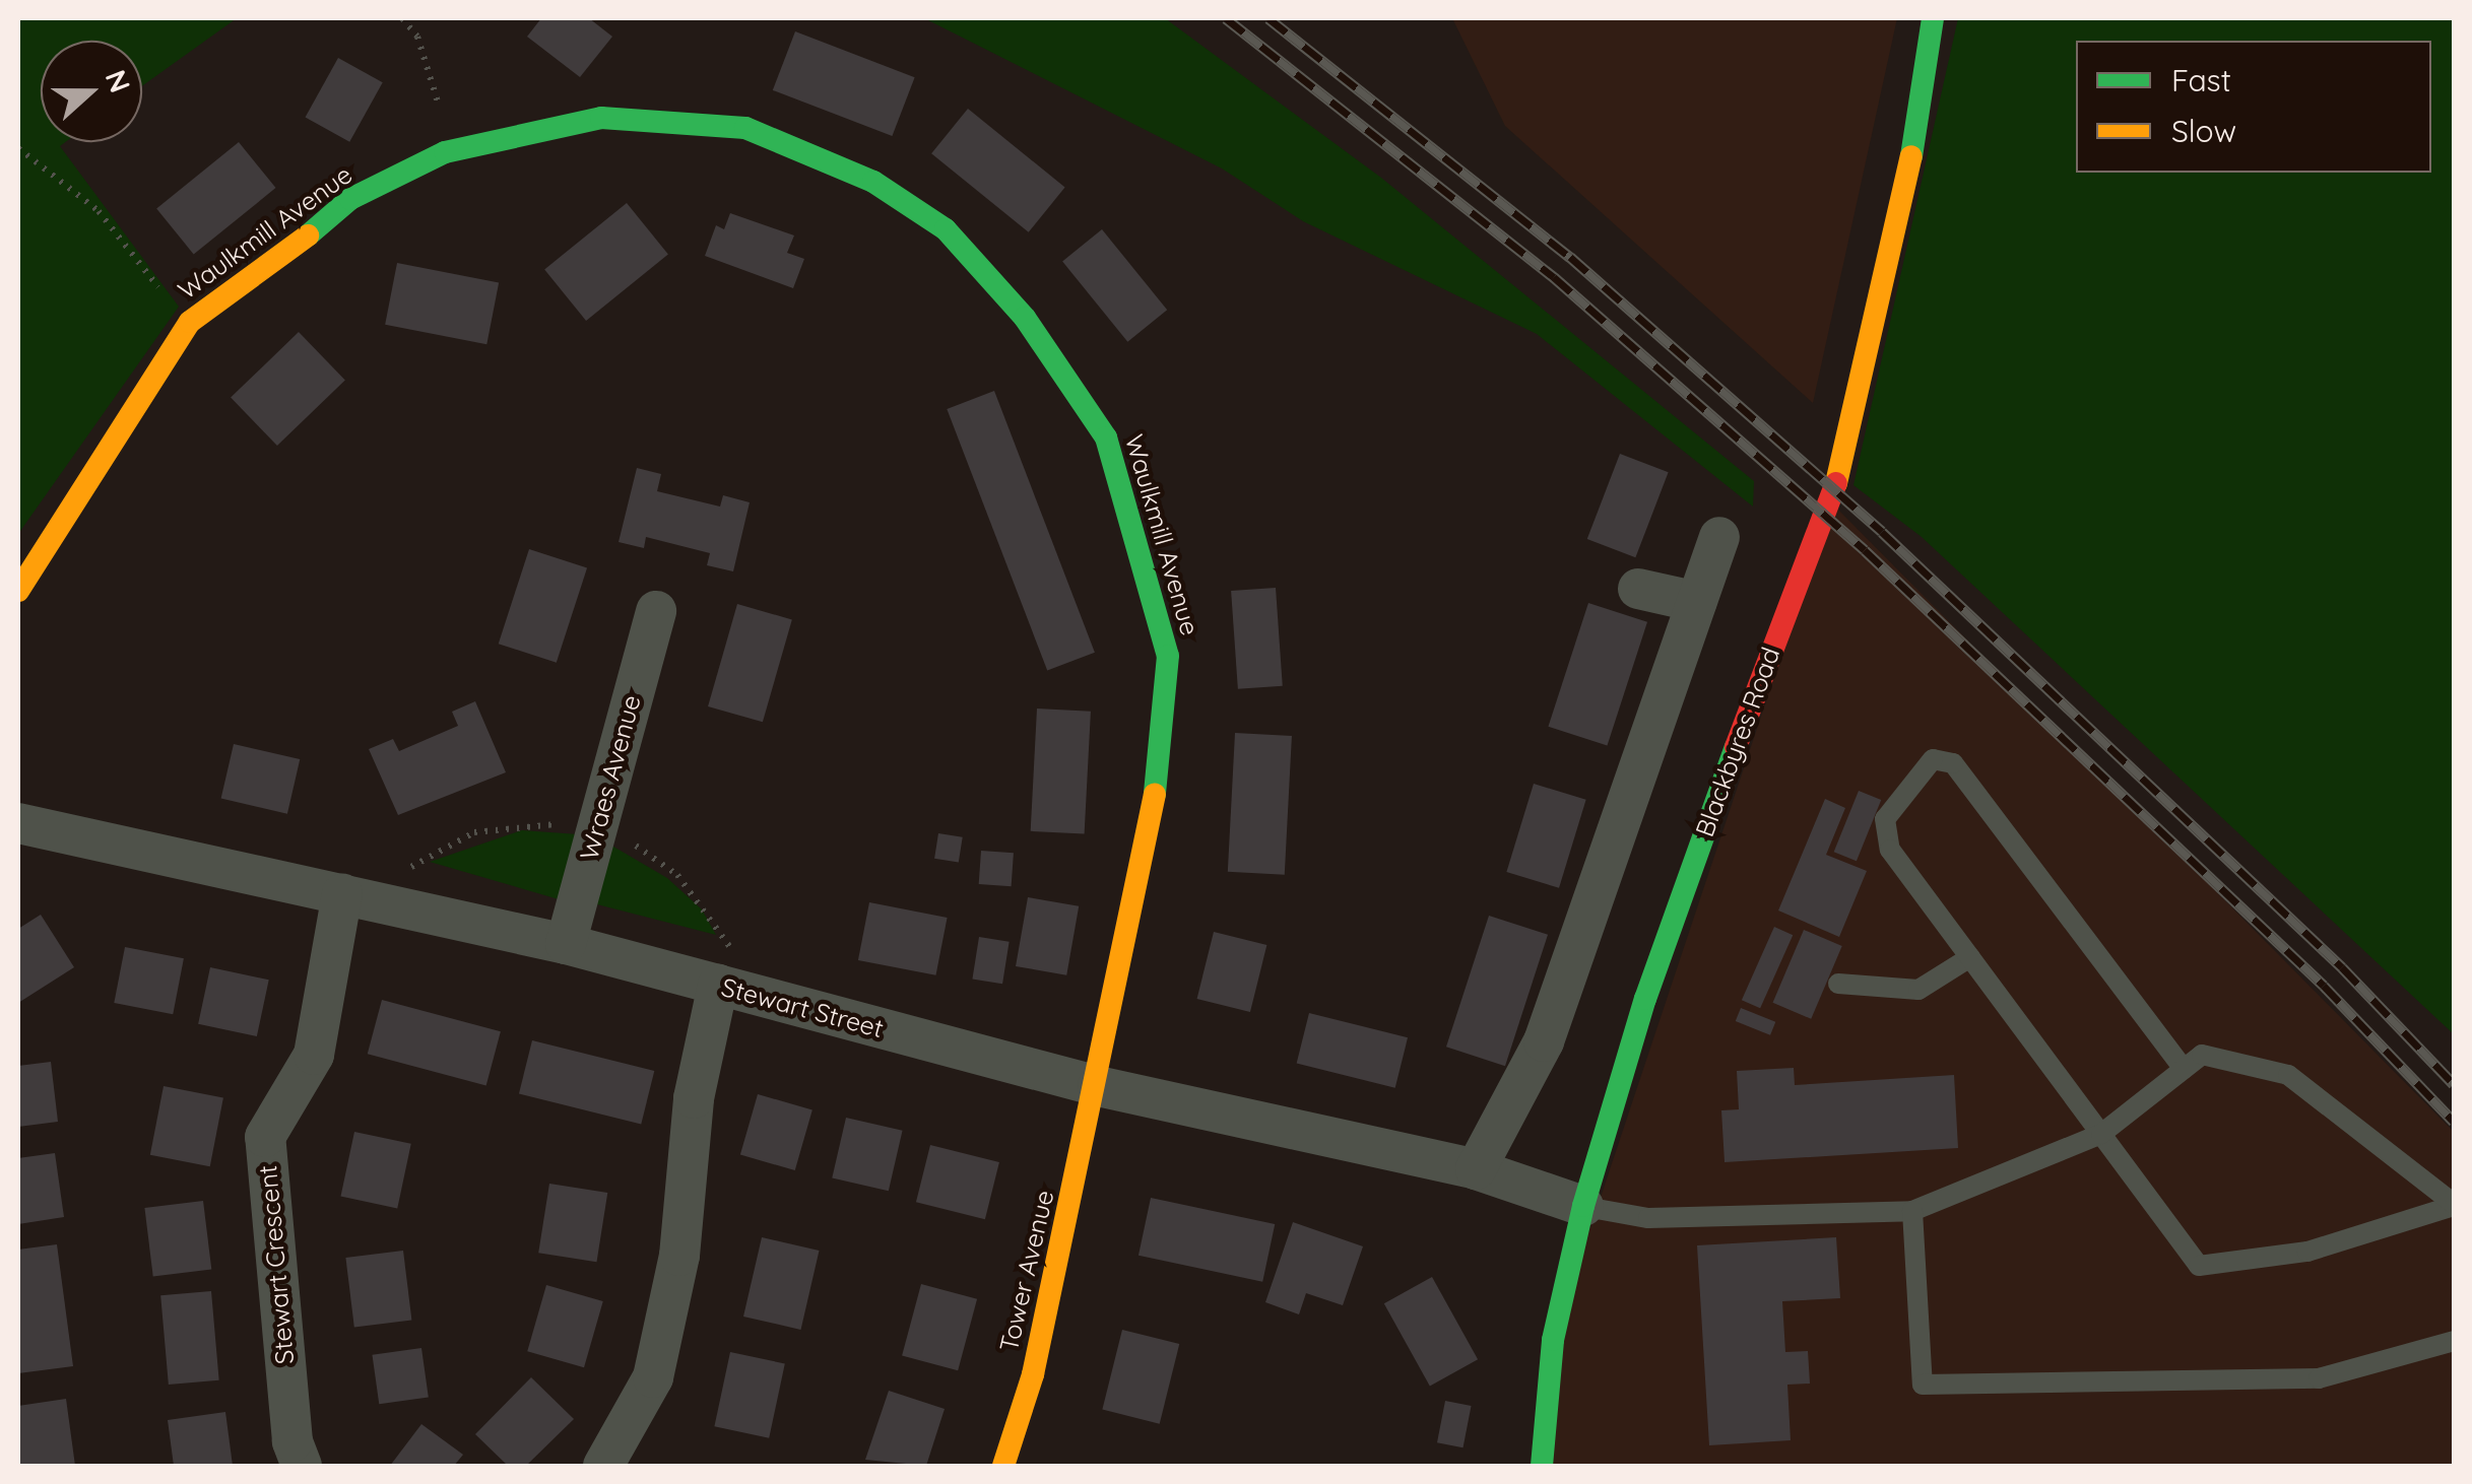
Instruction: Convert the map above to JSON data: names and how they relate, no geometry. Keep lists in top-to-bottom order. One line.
{"streets":{"street":["Waulkmill Avenue","Blackbyres Road","Wraes Avenue","Stewart Street","Stewart Crescent","Tower Avenue"]},"crossings":[["Waulkmill Avenue","Stewart Street"],["Waulkmill Avenue","Tower Avenue"],["Blackbyres Road","Stewart Street"],["Wraes Avenue","Stewart Street"],["Stewart Street","Stewart Crescent"],["Stewart Street","Tower Avenue"]],"legend":["Fast","Slow"],"north":"right"}
